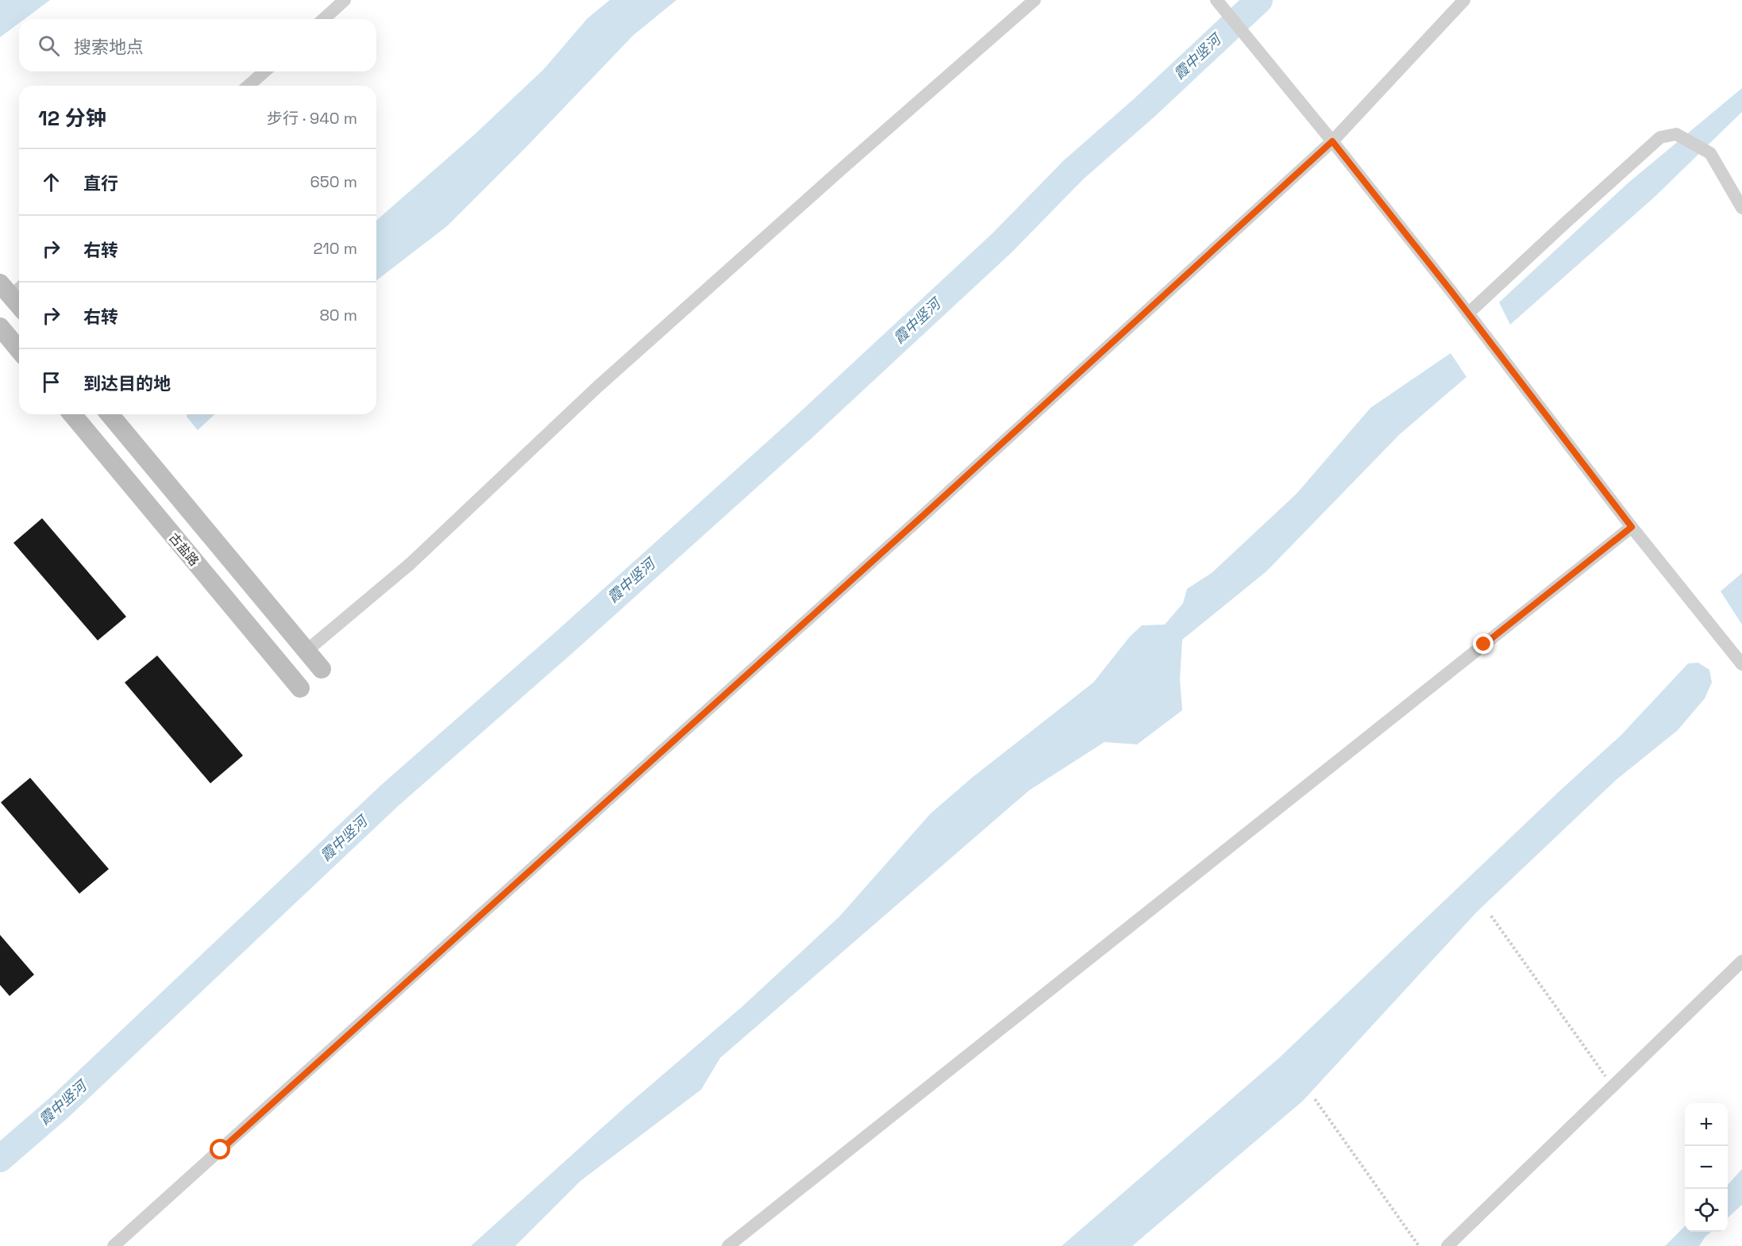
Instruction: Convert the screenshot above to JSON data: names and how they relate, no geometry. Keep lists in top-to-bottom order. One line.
{"streets":{"street":["古盐路"]},"water":["霞中竖河"],"page":{"search":"搜索地点","heading":["12 分钟","步行 · 940 m"],"list":[["直行","650 m"],["右转","210 m"],["右转","80 m"],"到达目的地"],"map_buttons":["+","−"]}}
